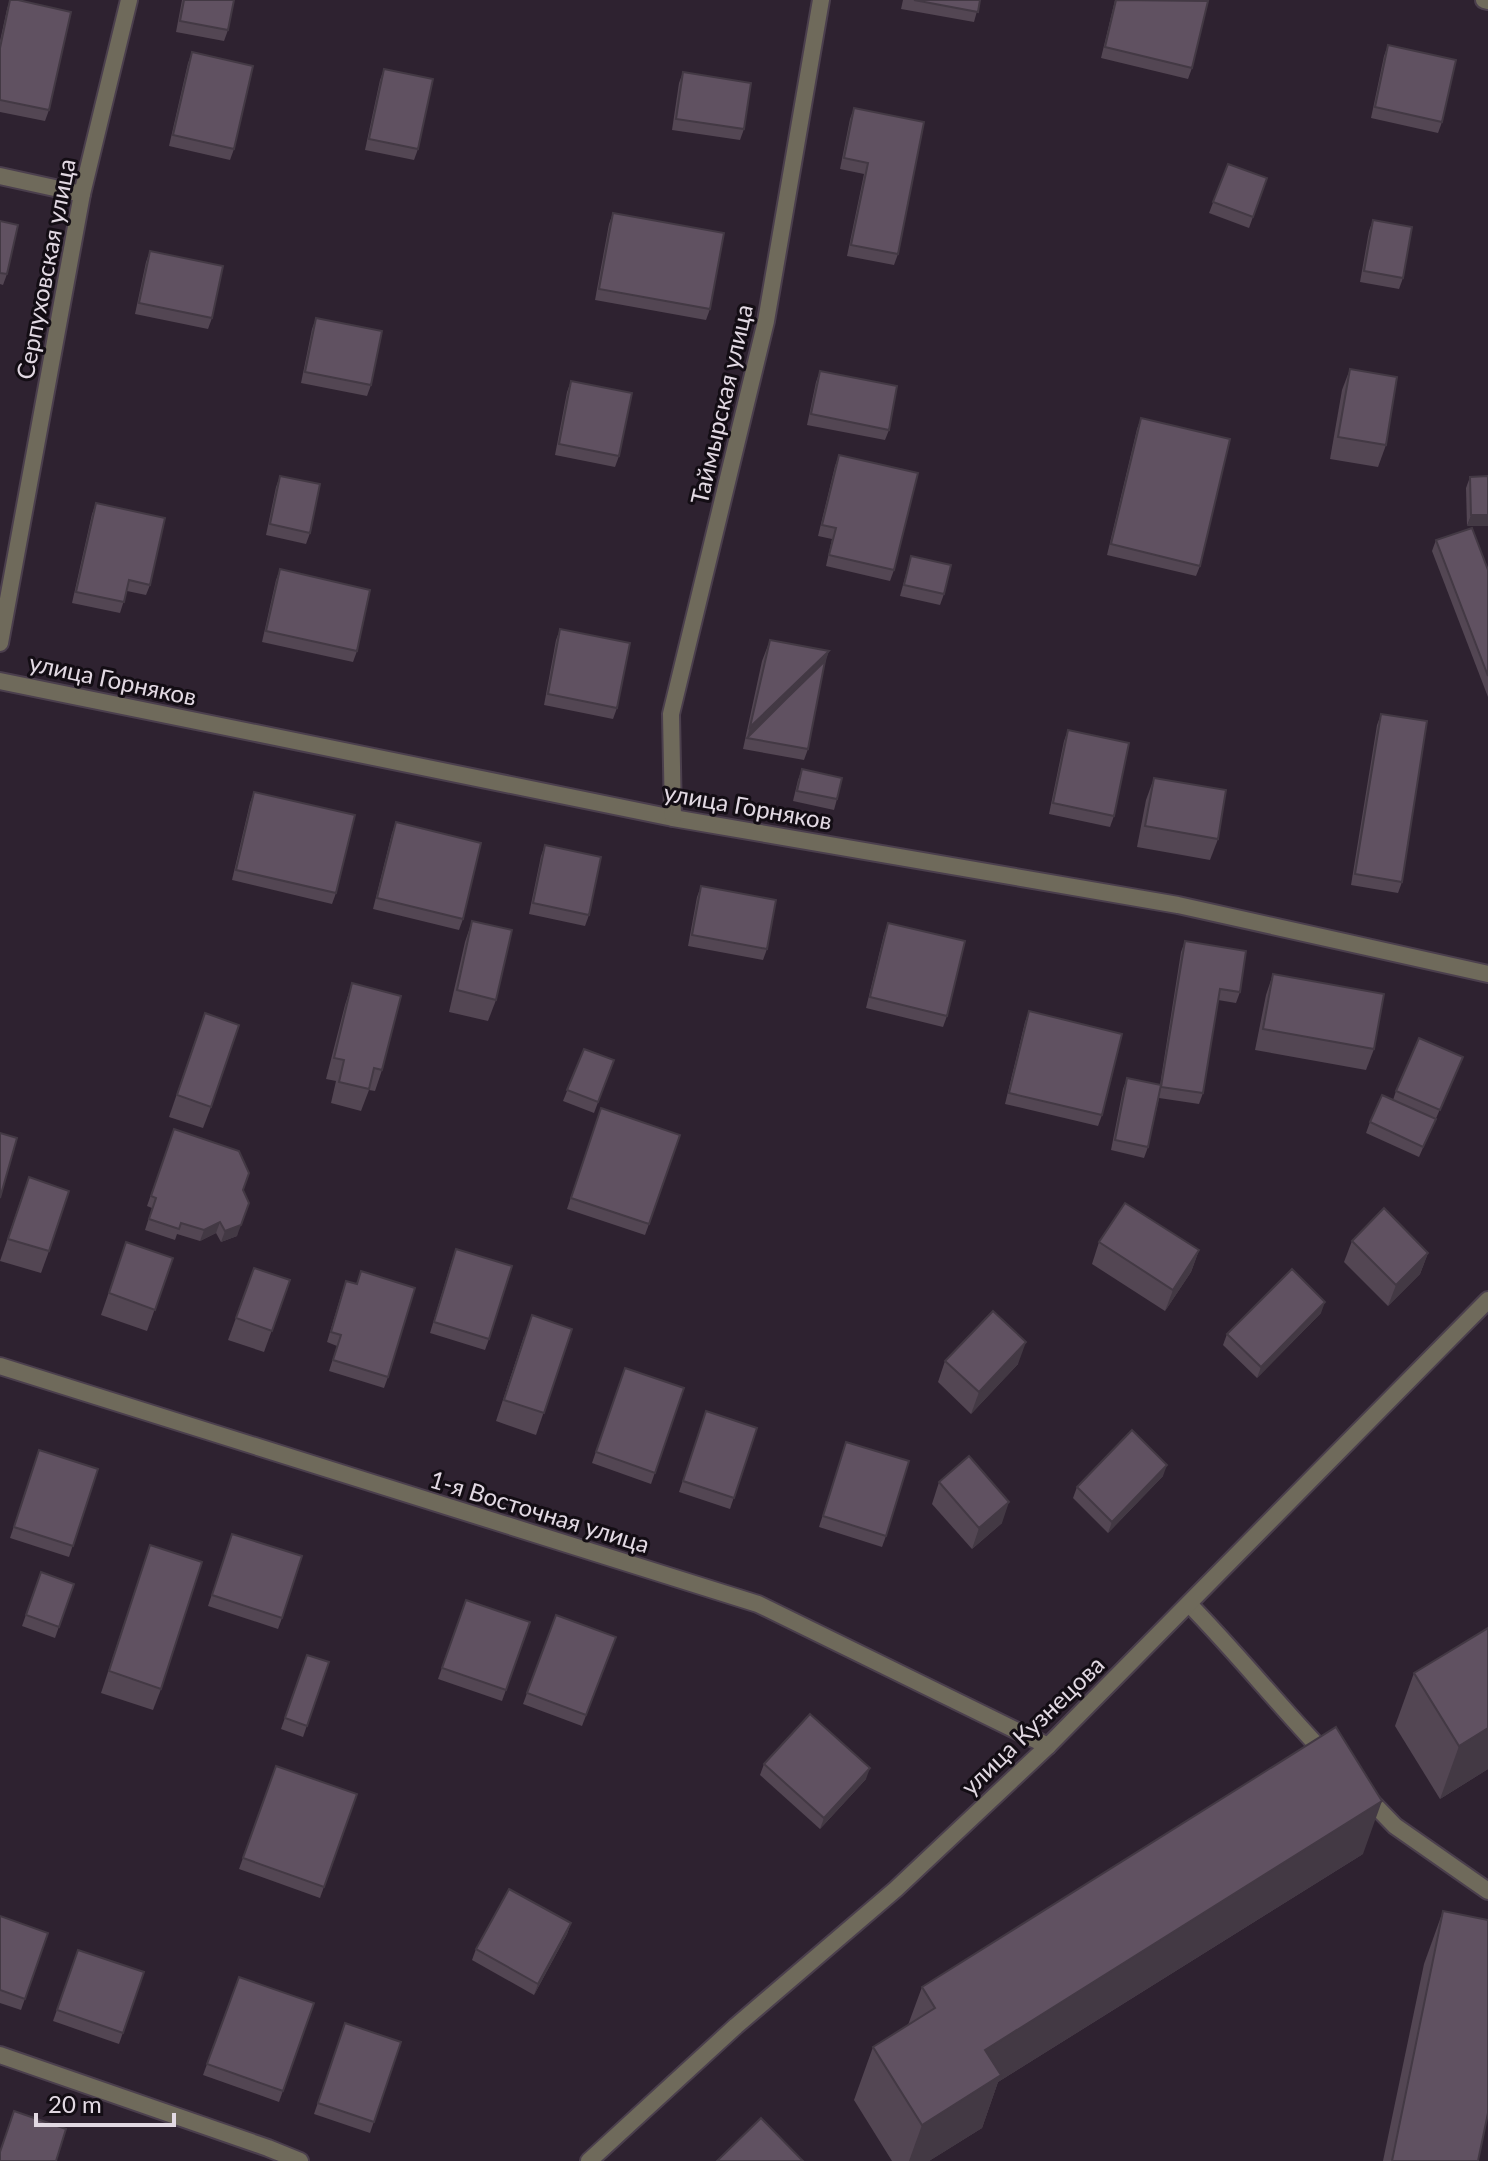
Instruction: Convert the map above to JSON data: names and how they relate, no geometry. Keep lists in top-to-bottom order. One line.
{"streets":{"street":["Серпуховская улица","Таймырская улица","улица Горняков","1-я Восточная улица","улица Кузнецова"]},"crossings":[["Таймырская улица","улица Горняков"],["1-я Восточная улица","улица Кузнецова"]],"scale_bar":"20 m"}
